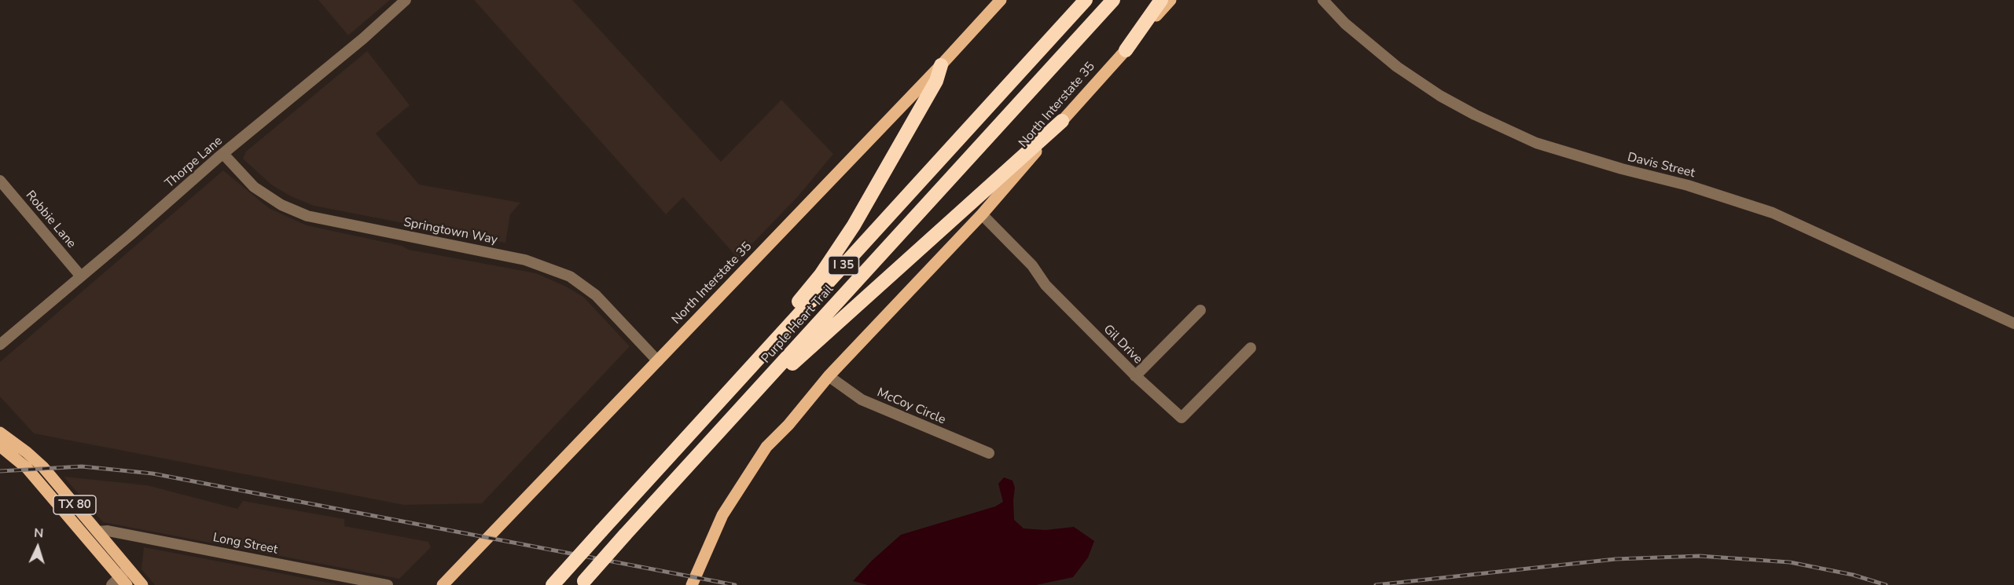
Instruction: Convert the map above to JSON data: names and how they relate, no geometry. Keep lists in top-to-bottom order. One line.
{"streets":{"highway":["I 35","Purple Heart Trail"],"main road":["North Interstate 35","TX 80"],"street":["Thorpe Lane","Davis Street","Robbie Lane","Springtown Way","Gil Drive","McCoy Circle","Long Street"]},"crossings":[["North Interstate 35","Springtown Way"],["North Interstate 35","Gil Drive"],["North Interstate 35","McCoy Circle"],["Thorpe Lane","Robbie Lane"],["Thorpe Lane","Springtown Way"],["TX 80","Long Street"]],"north":"top"}
